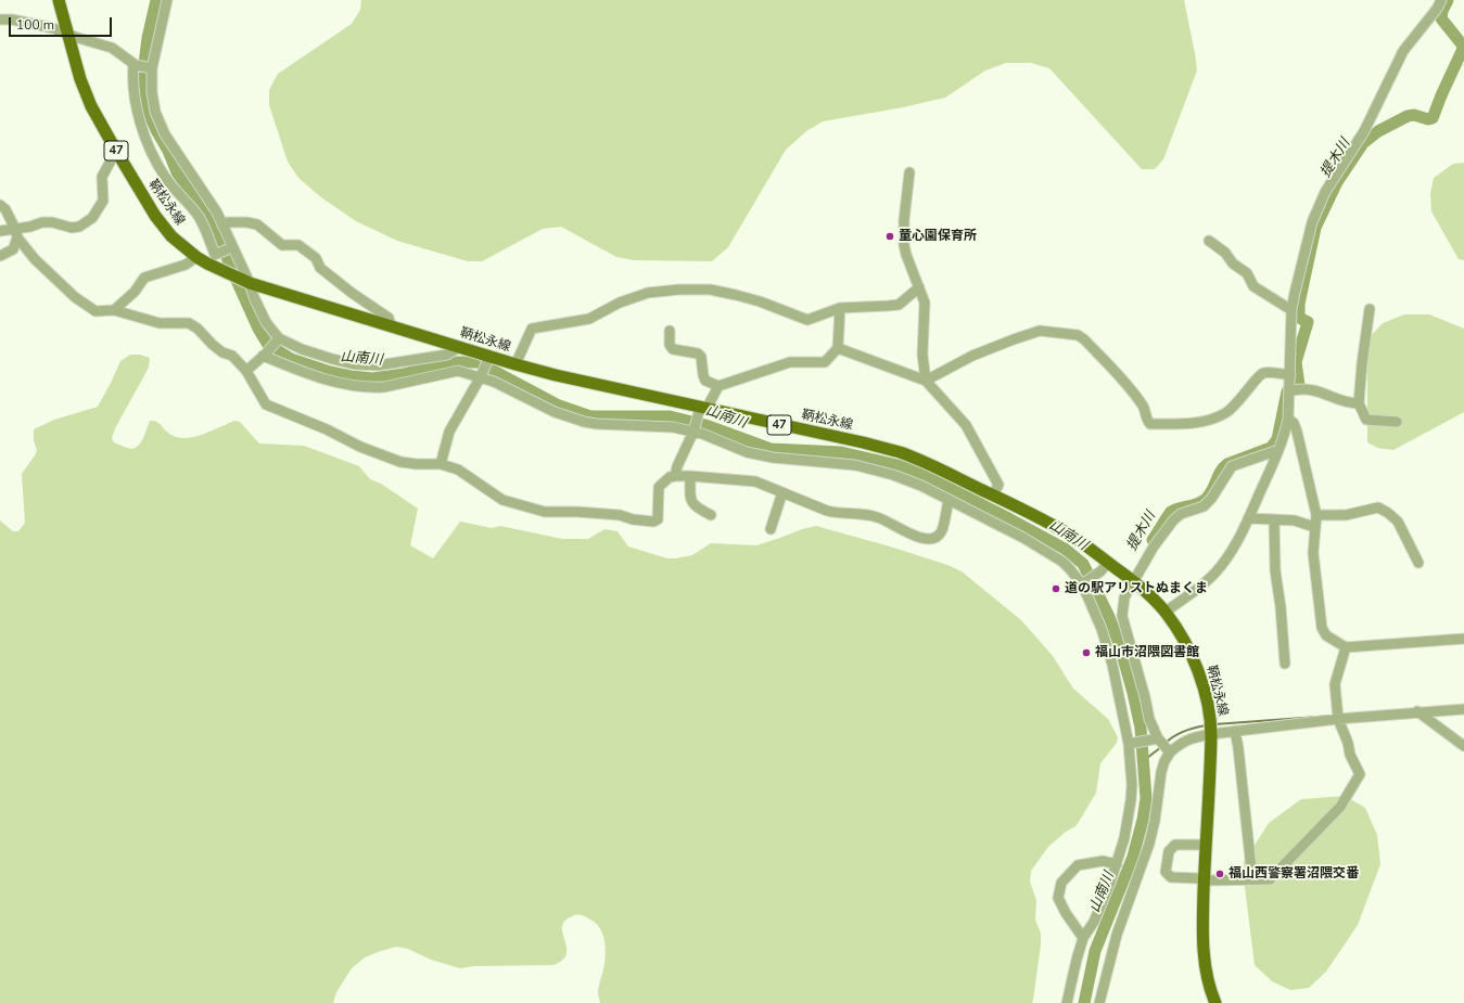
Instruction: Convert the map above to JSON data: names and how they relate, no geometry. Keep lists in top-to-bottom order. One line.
{"streets":{"main road":["47","鞆松永線"]},"water":["提木川","山南川"],"places":["童心園保育所","道の駅アリストぬまくま","福山市沼隈図書館","福山西警察署沼隈交番"],"scale_bar":"100 m"}
